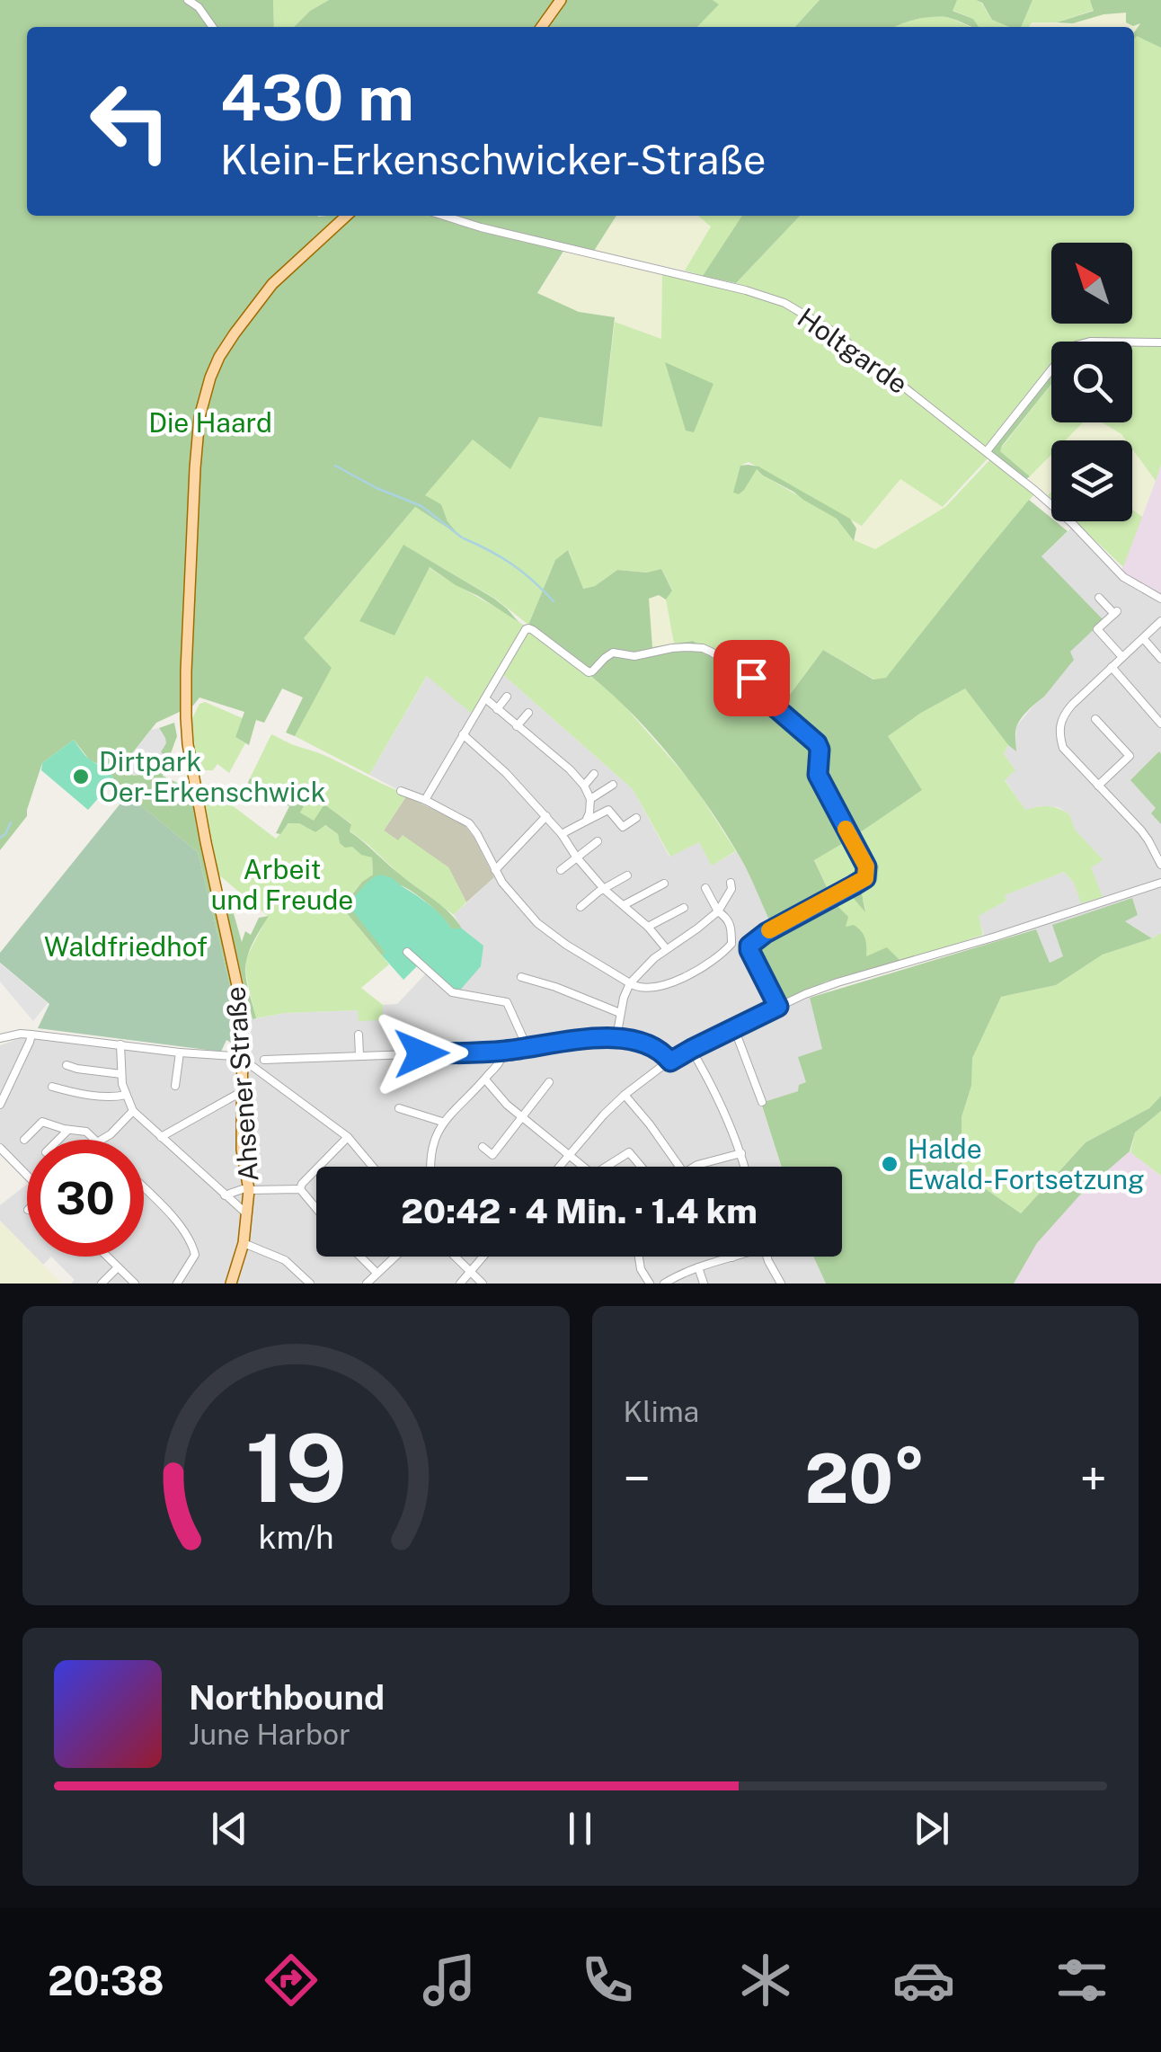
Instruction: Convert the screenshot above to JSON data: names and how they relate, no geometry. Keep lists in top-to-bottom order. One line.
{"streets":{"main road":["Ahsener Straße"],"street":["Holtgarde"]},"parks":["Die Haard","Arbeit und Freude","Waldfriedhof"],"places":["Dirtpark Oer-Erkenschwick","Halde Ewald-Fortsetzung"],"north":"top left","page":{"turn":["430 m","Klein-Erkenschwicker-Straße"],"limit":"30","trip":"20:42 · 4 Min. · 1.4 km","tile":"Klima","heat":["−","20°","+"],"song":["Northbound","June Harbor"],"tabs":"20:38","gauge":["19","km/h"]}}
